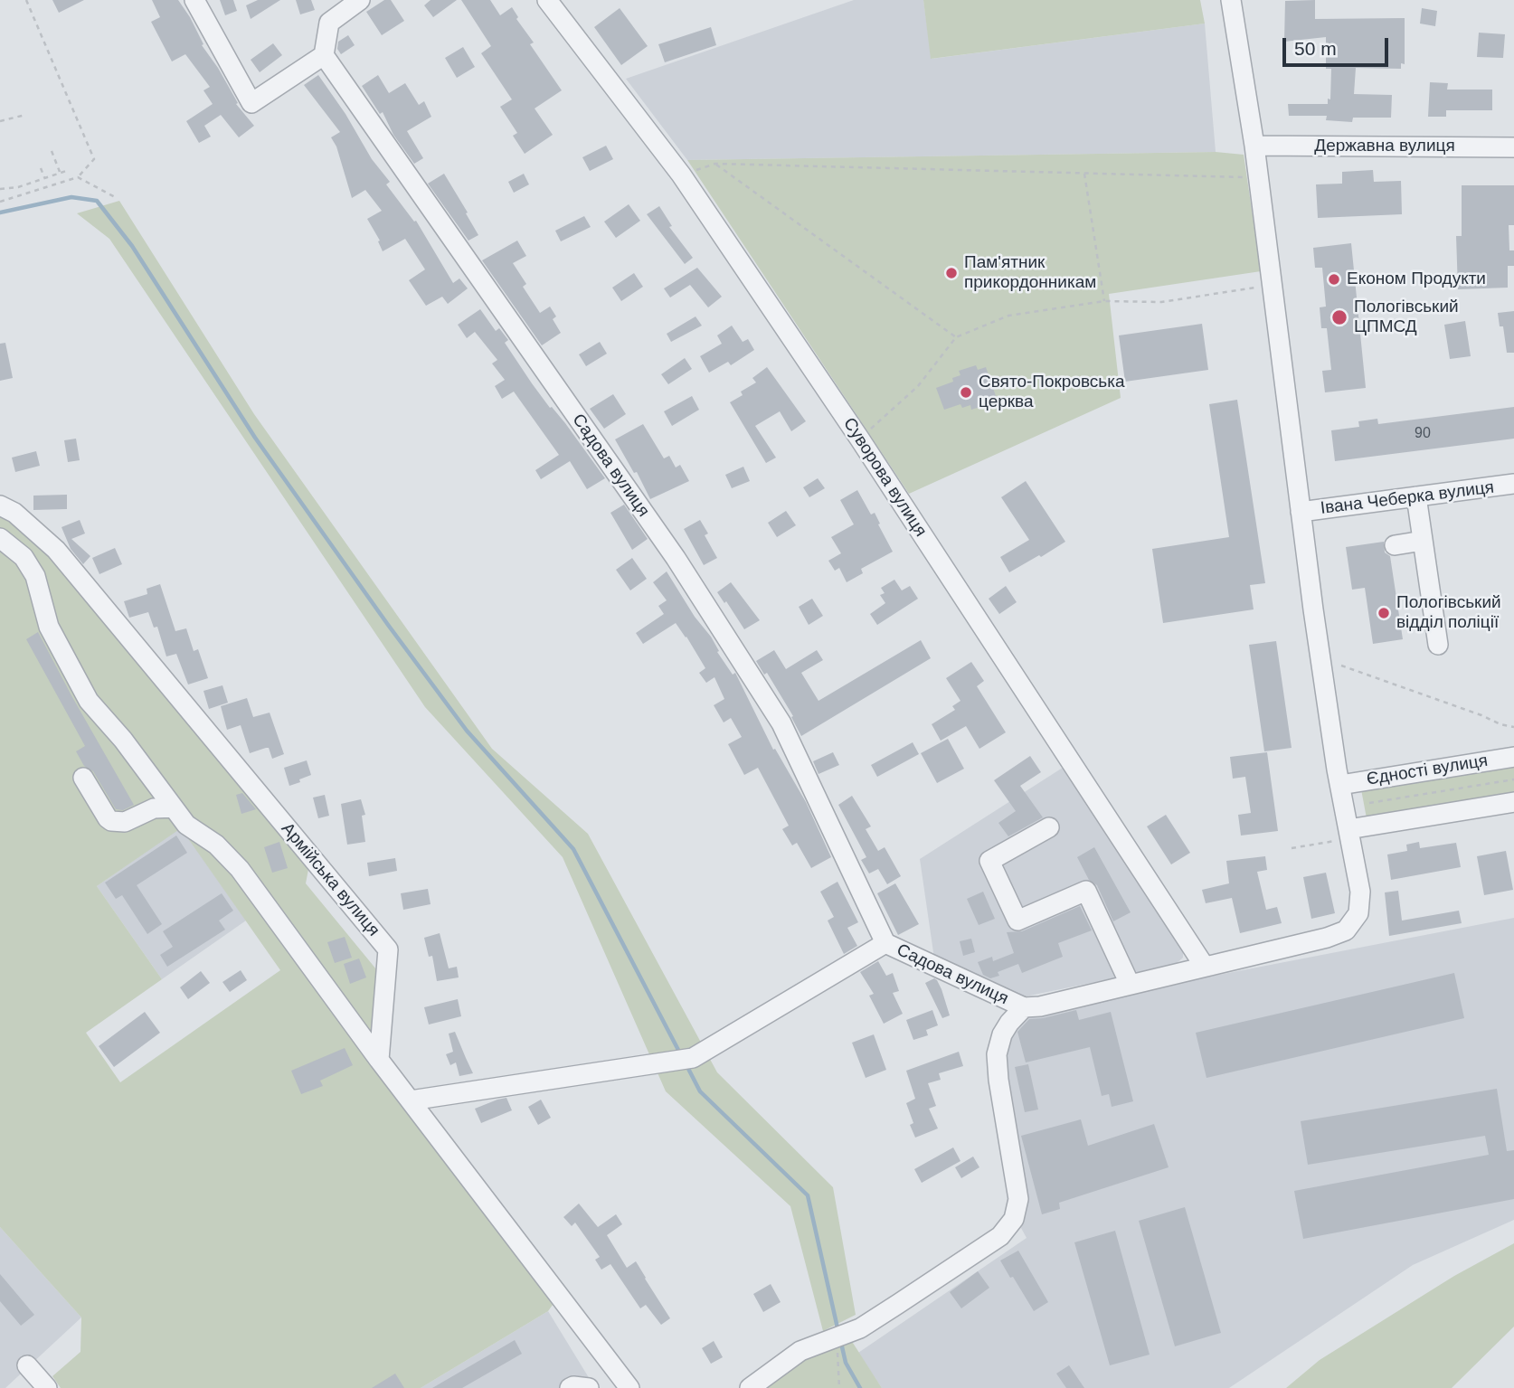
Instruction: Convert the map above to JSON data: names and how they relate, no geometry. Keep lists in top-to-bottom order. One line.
{"streets":{"street":["Державна вулиця","Садова вулиця","Суворова вулиця","Івана Чеберка вулиця","Єдності вулиця","Армійська вулиця"]},"places":["Пам'ятник прикордонникам","Економ Продукти","Пологівський ЦПМСД","Свято-Покровська церква","Пологівський відділ поліції"],"house_numbers":["90"],"scale_bar":"50 m"}
